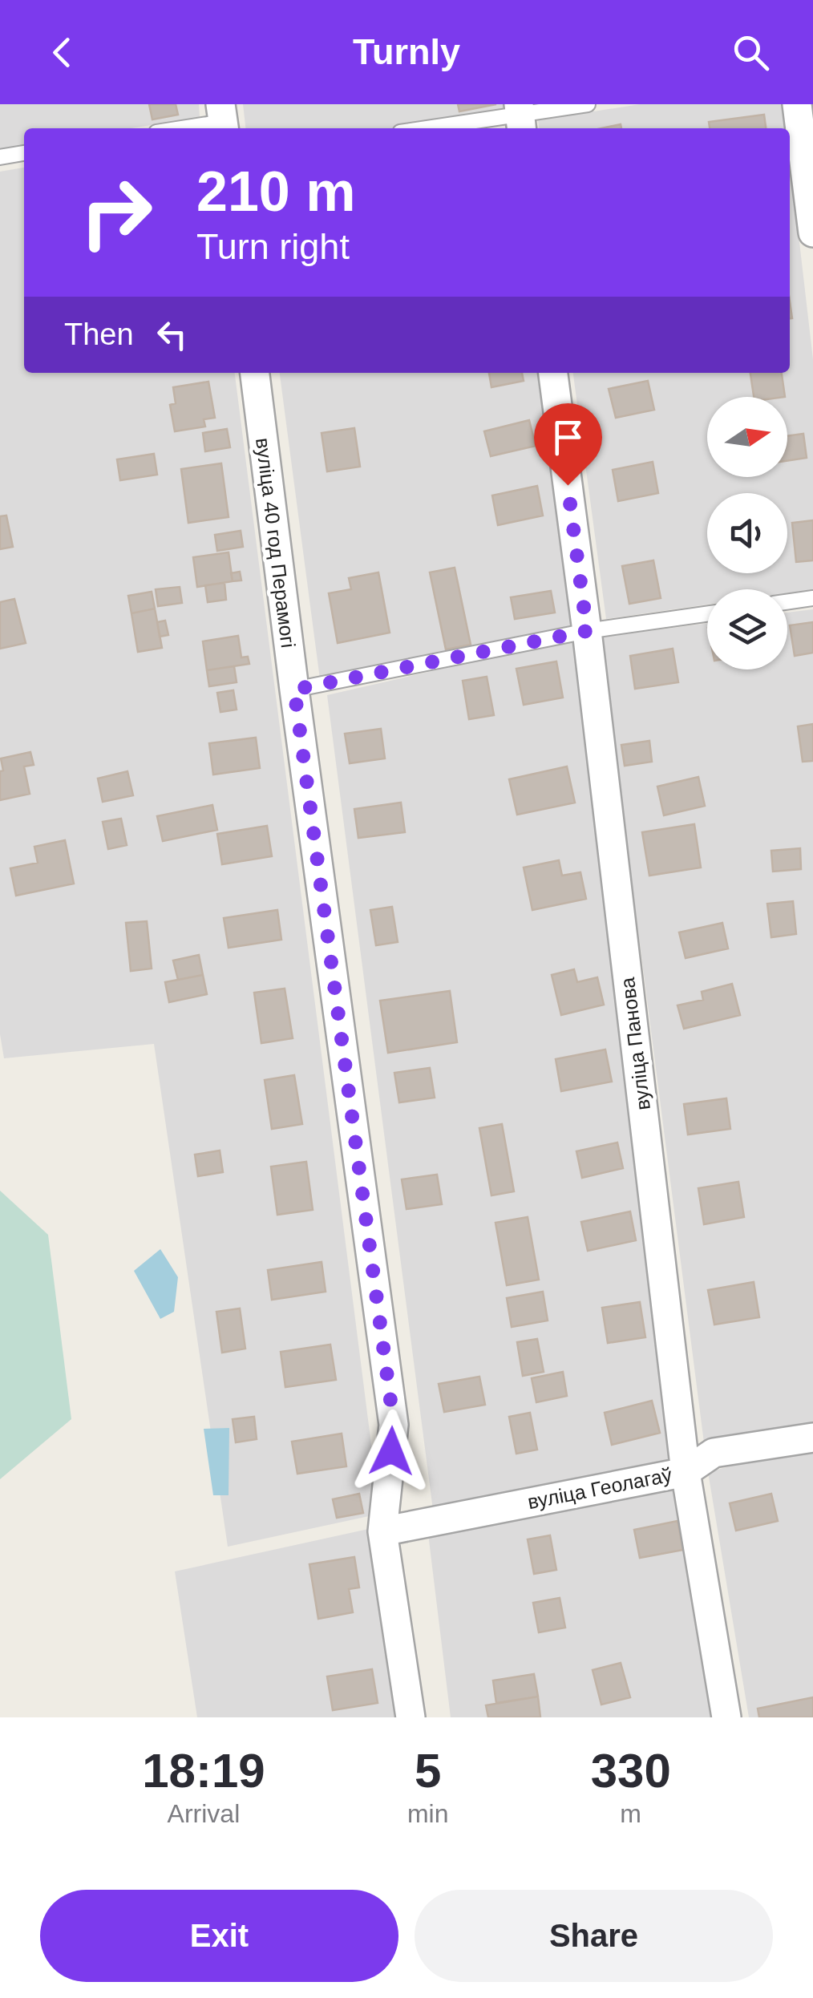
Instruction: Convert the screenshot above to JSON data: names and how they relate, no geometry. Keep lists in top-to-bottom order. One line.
{"streets":{"street":["вуліца 40 год Перамогі","вуліца Панова","вуліца Геолагаў"]},"crossings":[["вуліца 40 год Перамогі","вуліца Геолагаў"],["вуліца Панова","вуліца Геолагаў"]],"north":"right","page":{"header":"Turnly","turn":["210 m","Turn right"],"then":"Then","eta":["18:19","Arrival","5","min","330","m"],"buttons":["Exit","Share"]}}
